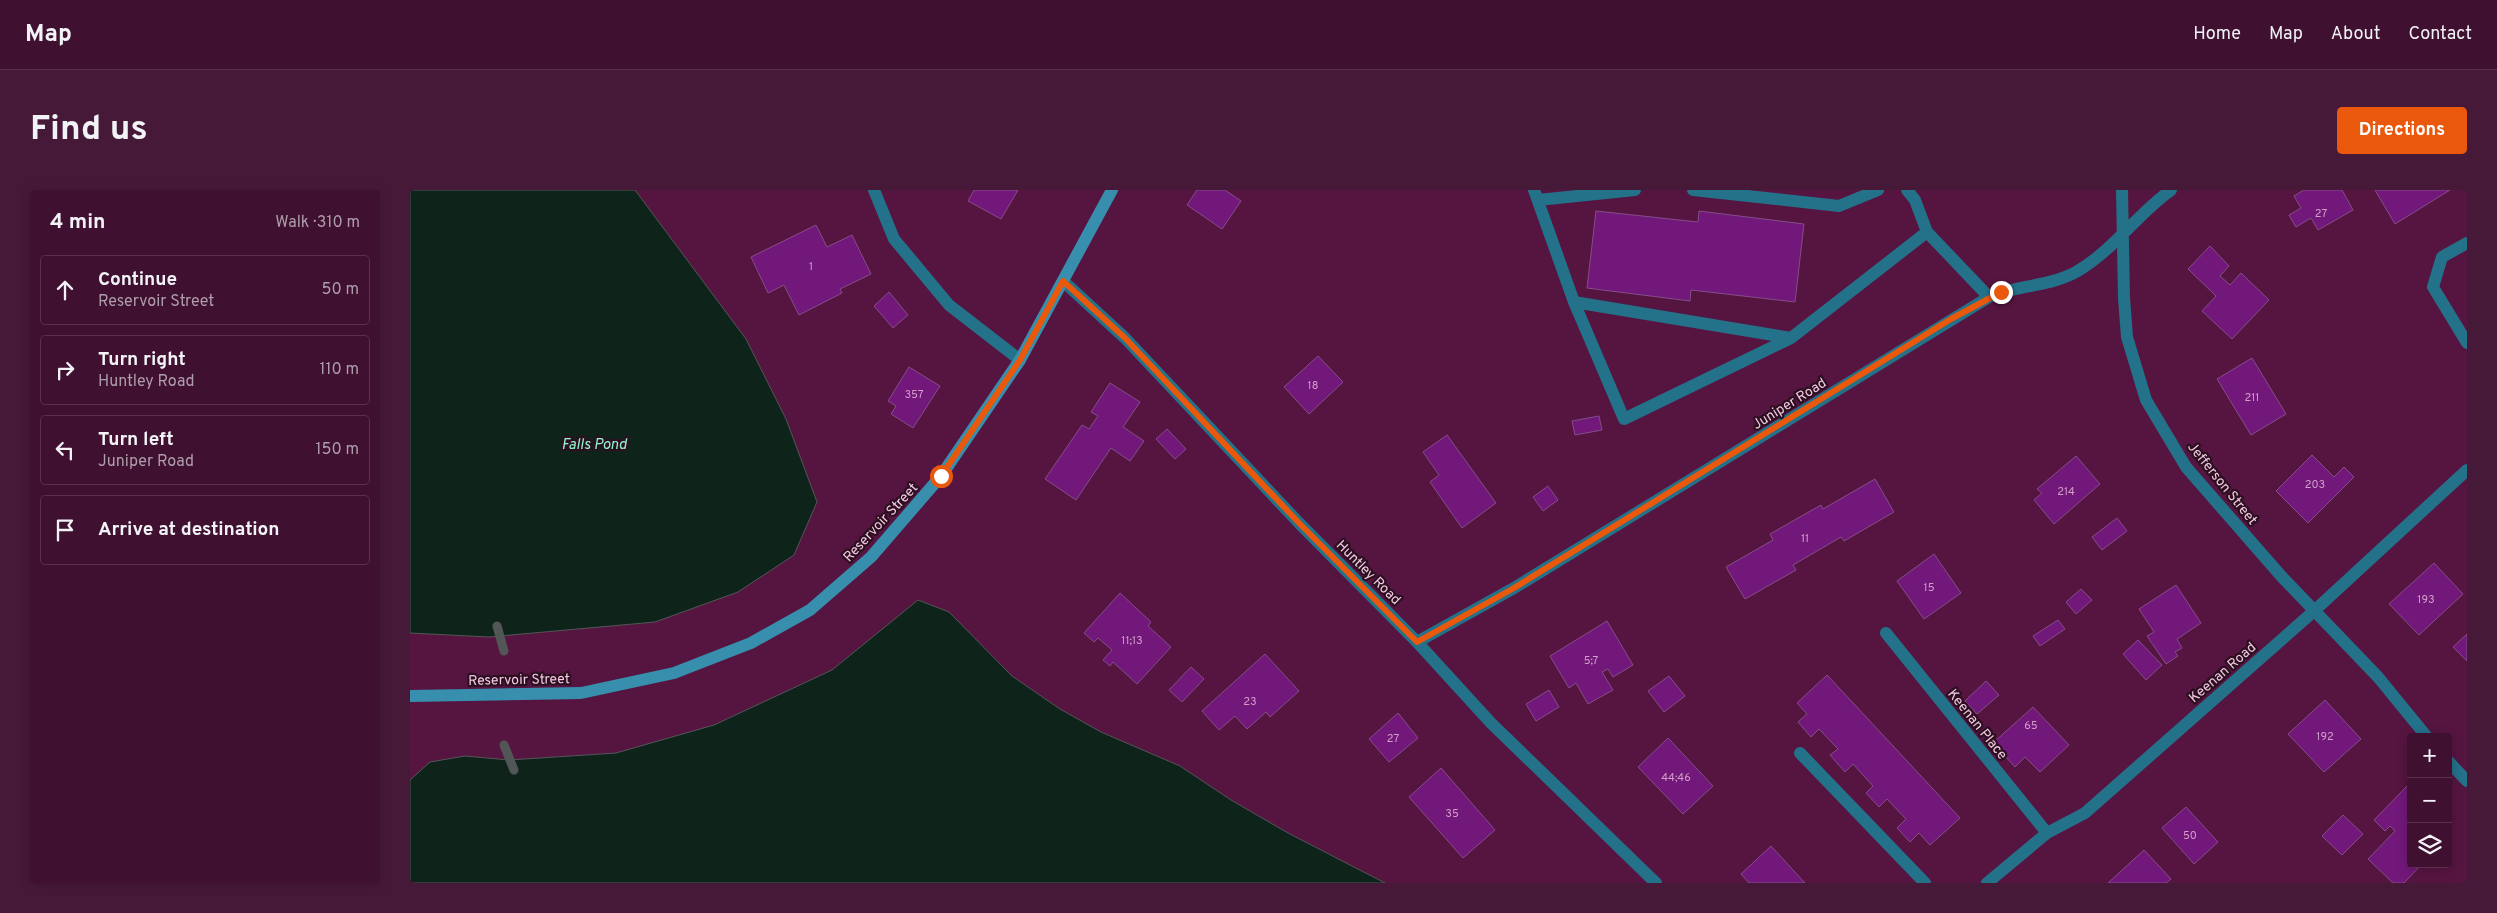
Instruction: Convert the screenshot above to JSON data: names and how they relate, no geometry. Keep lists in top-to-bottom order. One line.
{"streets":{"street":["Juniper Road","Jefferson Street","Reservoir Street","Huntley Road","Keenan Road","Keenan Place"]},"crossings":[["Juniper Road","Jefferson Street"],["Juniper Road","Huntley Road"],["Jefferson Street","Keenan Road"],["Reservoir Street","Huntley Road"],["Keenan Road","Keenan Place"]],"water":["Falls Pond"],"house_numbers":["27","1","18","357","211","203","214","11","15","193","11;13","5;7","23","65","192","27","44;46","35","50"],"page":{"header":"Map","nav":["Home","Map","About","Contact"],"buttons":"Directions","title":"Find us","heading":["4 min","Walk · 310 m"],"list":[["Continue","Reservoir Street","50 m"],["Turn right","Huntley Road","110 m"],["Turn left","Juniper Road","150 m"],"Arrive at destination"],"map_buttons":["+","−"]}}
